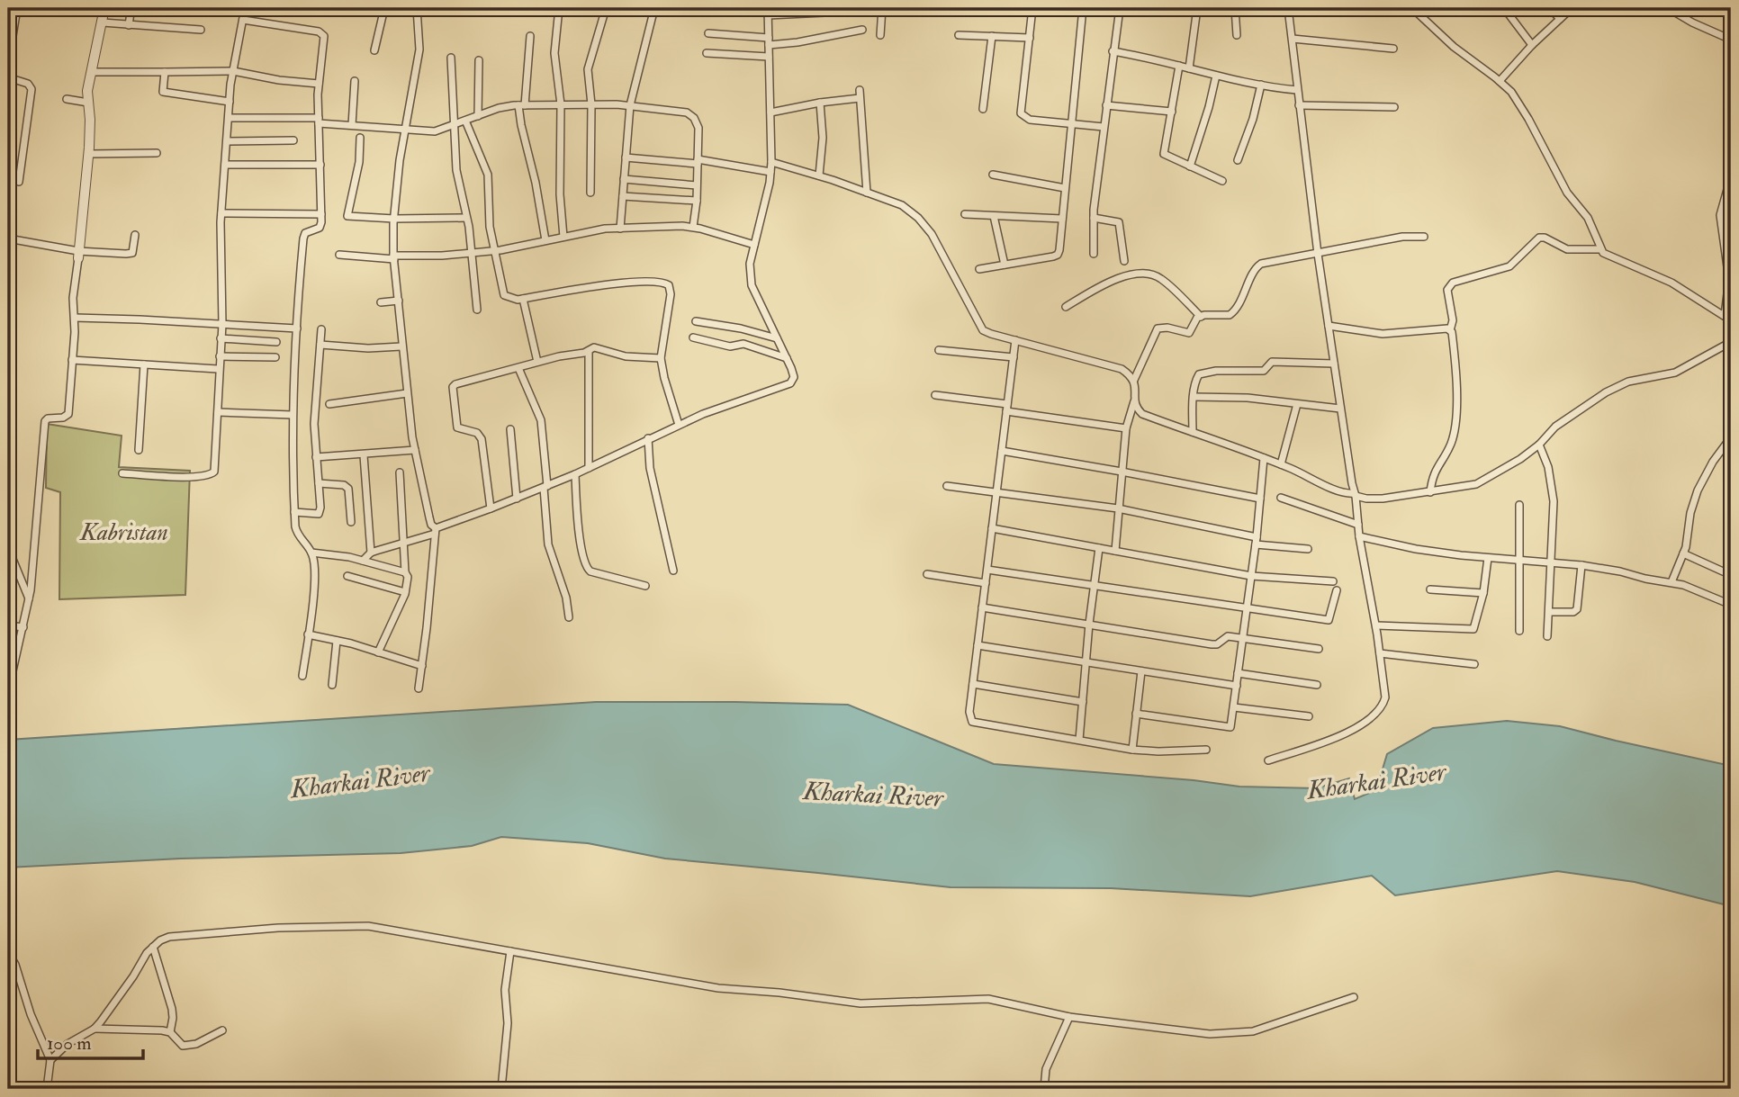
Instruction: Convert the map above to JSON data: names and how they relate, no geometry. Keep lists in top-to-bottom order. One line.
{"water":["Kharkai River"],"parks":["Kabristan"],"scale_bar":"100 m"}
